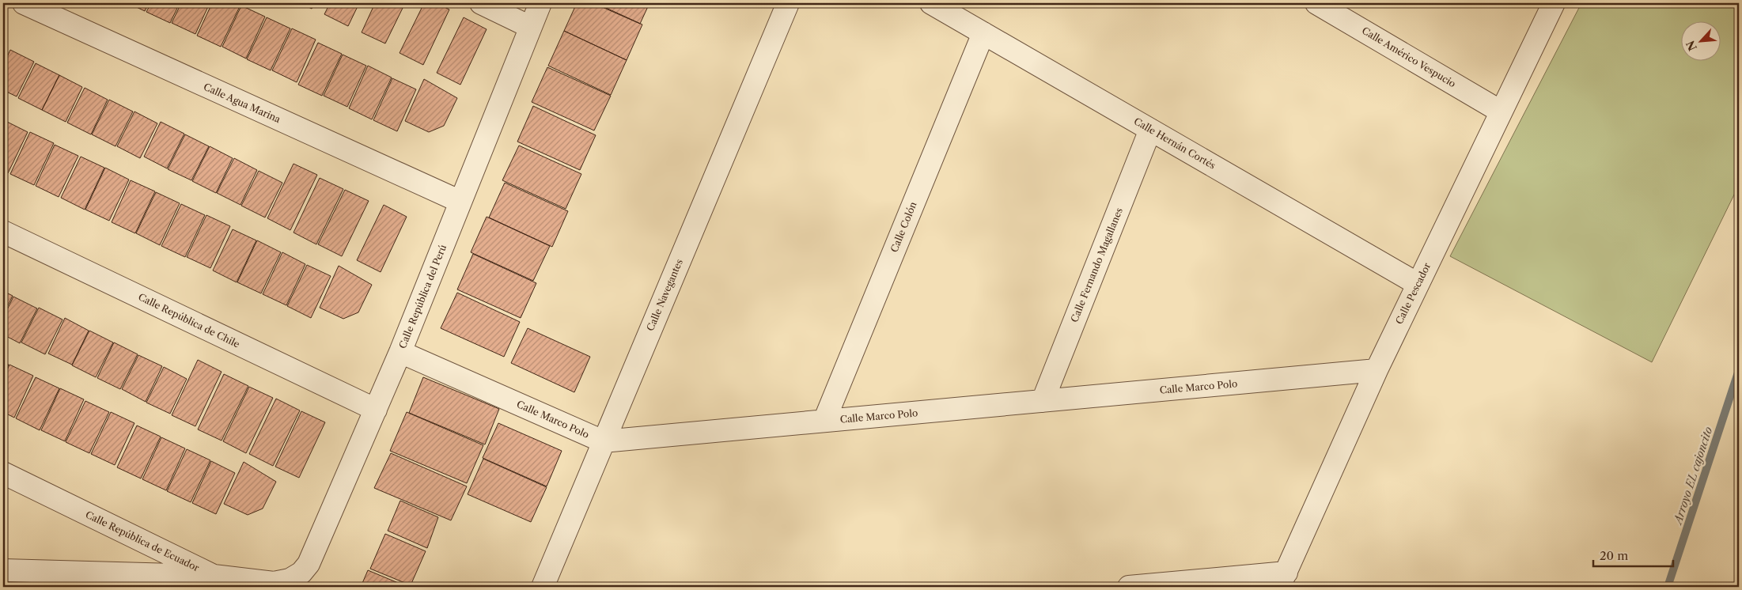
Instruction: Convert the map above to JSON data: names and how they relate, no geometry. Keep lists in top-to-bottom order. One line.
{"streets":{"street":["Calle Américo Vespucio","Calle Agua Marina","Calle Hernán Cortés","Calle Colón","Calle Fernando Magallanes","Calle Pescador","Calle Navegantes","Calle República del Perú","Calle República de Chile","Calle Marco Polo","Calle República de Ecuador"]},"crossings":[["Calle Américo Vespucio","Calle Pescador"],["Calle Agua Marina","Calle República del Perú"],["Calle Hernán Cortés","Calle Colón"],["Calle Hernán Cortés","Calle Fernando Magallanes"],["Calle Hernán Cortés","Calle Pescador"],["Calle Colón","Calle Marco Polo"],["Calle Fernando Magallanes","Calle Marco Polo"],["Calle Pescador","Calle Marco Polo"],["Calle Navegantes","Calle Marco Polo"],["Calle República del Perú","Calle República de Chile"],["Calle República del Perú","Calle Marco Polo"],["Calle República del Perú","Calle República de Ecuador"]],"water":["Arroyo EL cajoncito"],"scale_bar":"20 m","north":"bottom left"}
